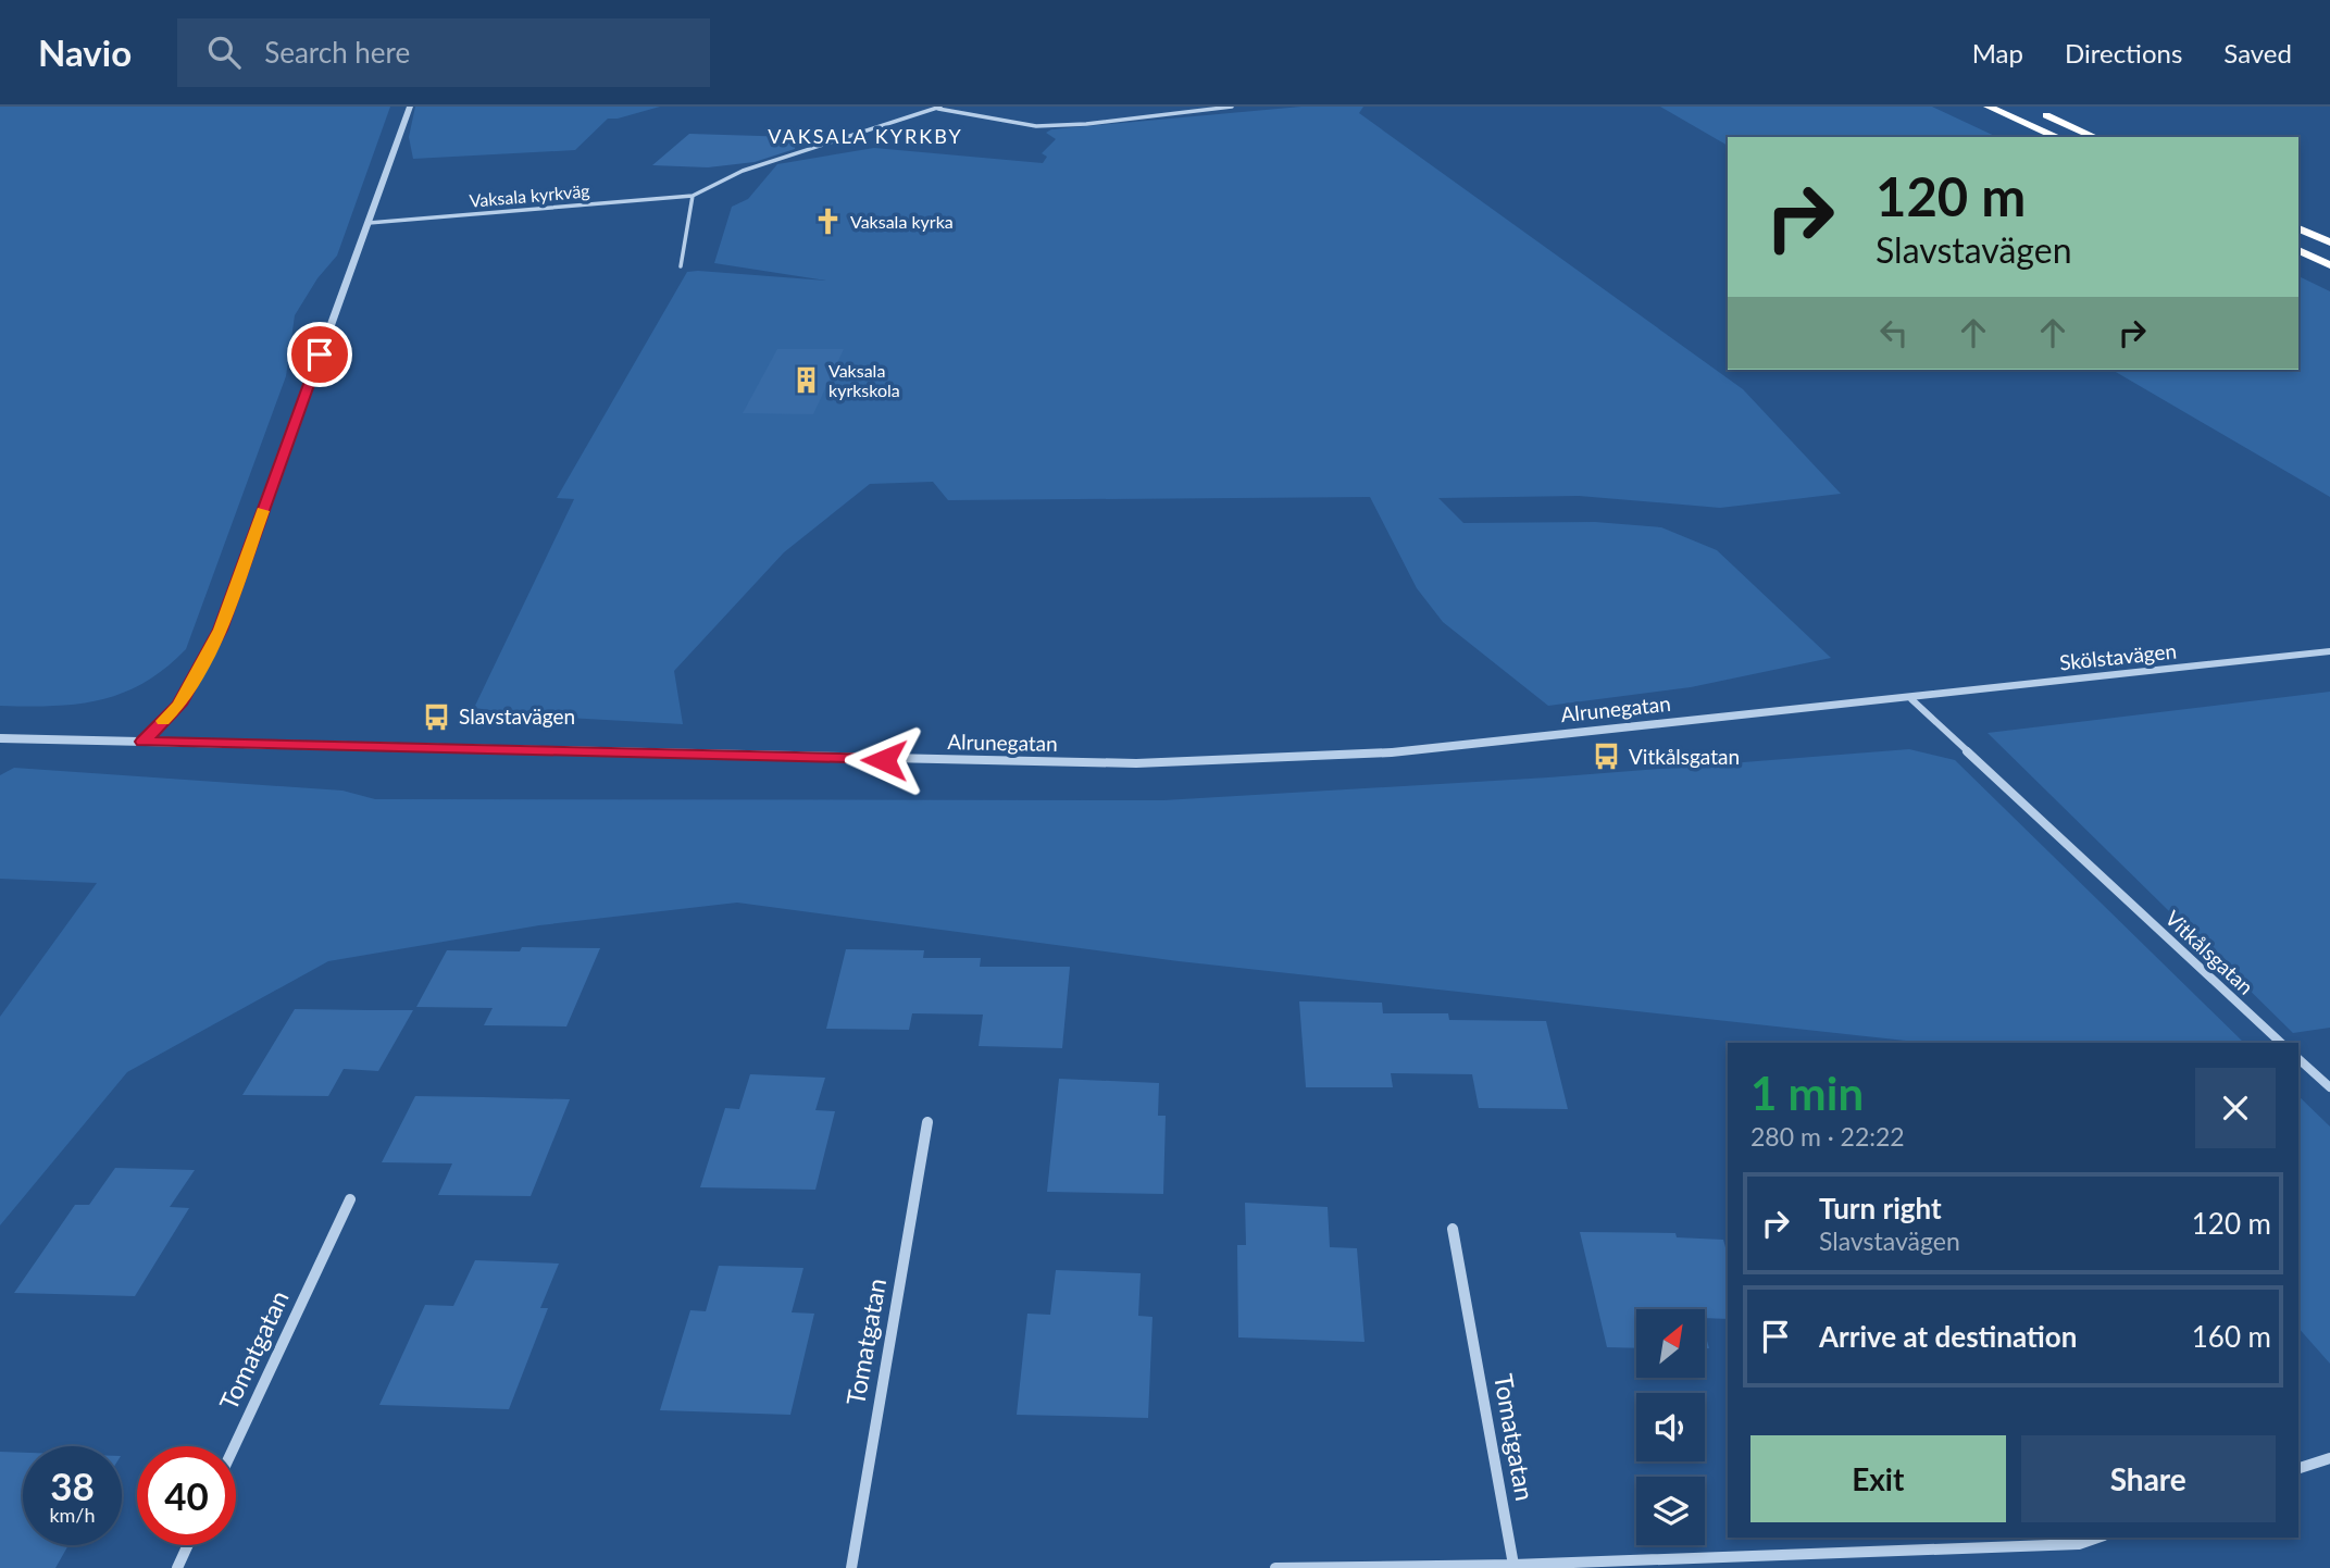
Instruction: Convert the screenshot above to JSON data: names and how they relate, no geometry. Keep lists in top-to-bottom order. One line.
{"streets":{"street":["Vaksala kyrkväg","Skölstavägen","Alrunegatan","Vitkålsgatan","Tomatgatan"]},"crossings":[["Skölstavägen","Alrunegatan"],["Skölstavägen","Vitkålsgatan"],["Alrunegatan","Vitkålsgatan"]],"districts":["VAKSALA KYRKBY"],"places":{"church":["Vaksala kyrka"],"building":["Vaksala kyrkskola"],"bus stop":["Slavstavägen","Vitkålsgatan"]},"north":"top right","page":{"header":"Navio","search":"Search here","nav":["Map","Directions","Saved"],"turn":["120 m","Slavstavägen"],"heading":["1 min","280 m · 22:22"],"list":[{"name":"Turn right","note":"Slavstavägen","value":"120 m"},{"name":"Arrive at destination","value":"160 m"}],"buttons":["Exit","Share"],"speed":"38 km/h","limit":"40"}}
